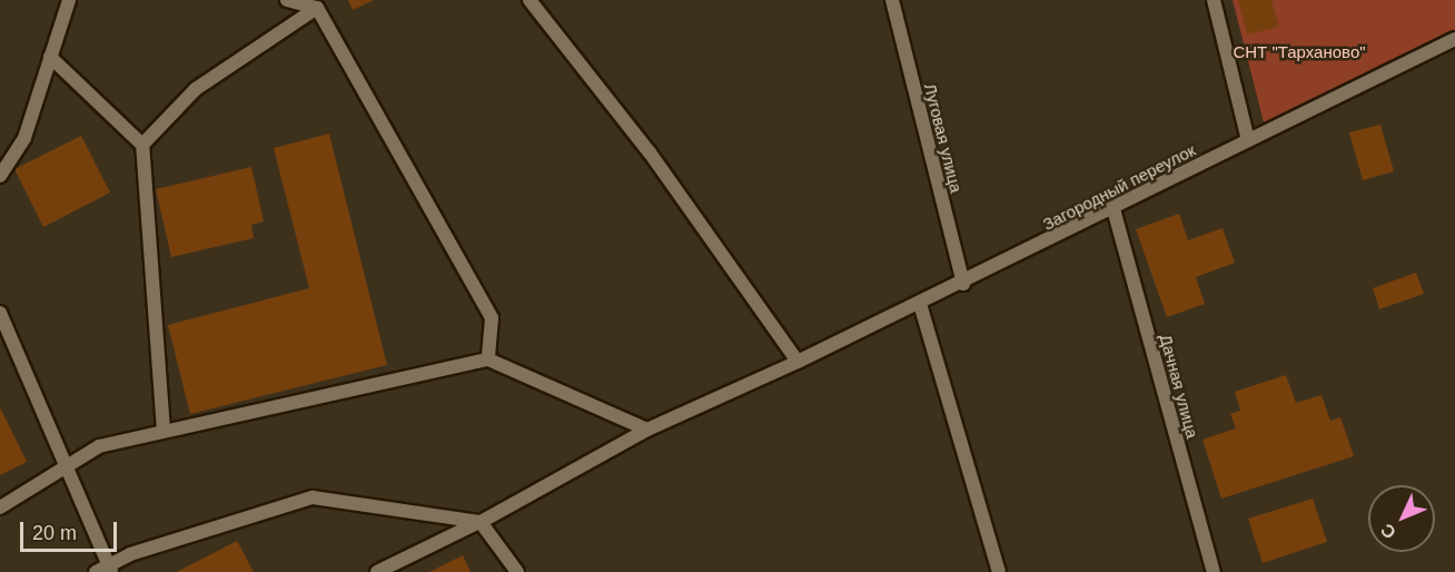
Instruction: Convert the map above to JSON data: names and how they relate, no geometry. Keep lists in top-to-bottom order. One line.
{"streets":{"street":["Луговая улица","Загородный переулок","Дачная улица"]},"crossings":[["Луговая улица","Загородный переулок"],["Загородный переулок","Дачная улица"]],"parks":["СНТ \"Тарханово\""],"scale_bar":"20 m","north":"bottom left"}
